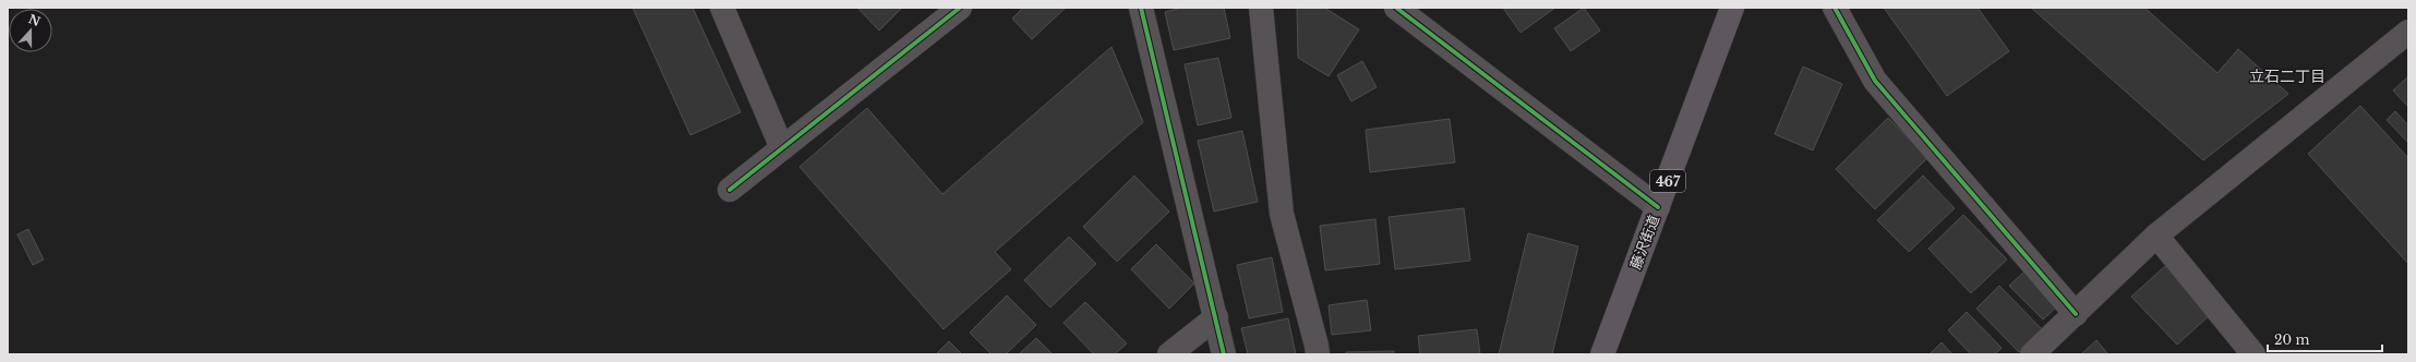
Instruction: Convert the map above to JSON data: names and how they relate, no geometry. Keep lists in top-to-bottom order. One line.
{"streets":{"highway":["467","藤沢街道"]},"districts":["立石二丁目"],"scale_bar":"20 m","north":"top"}
